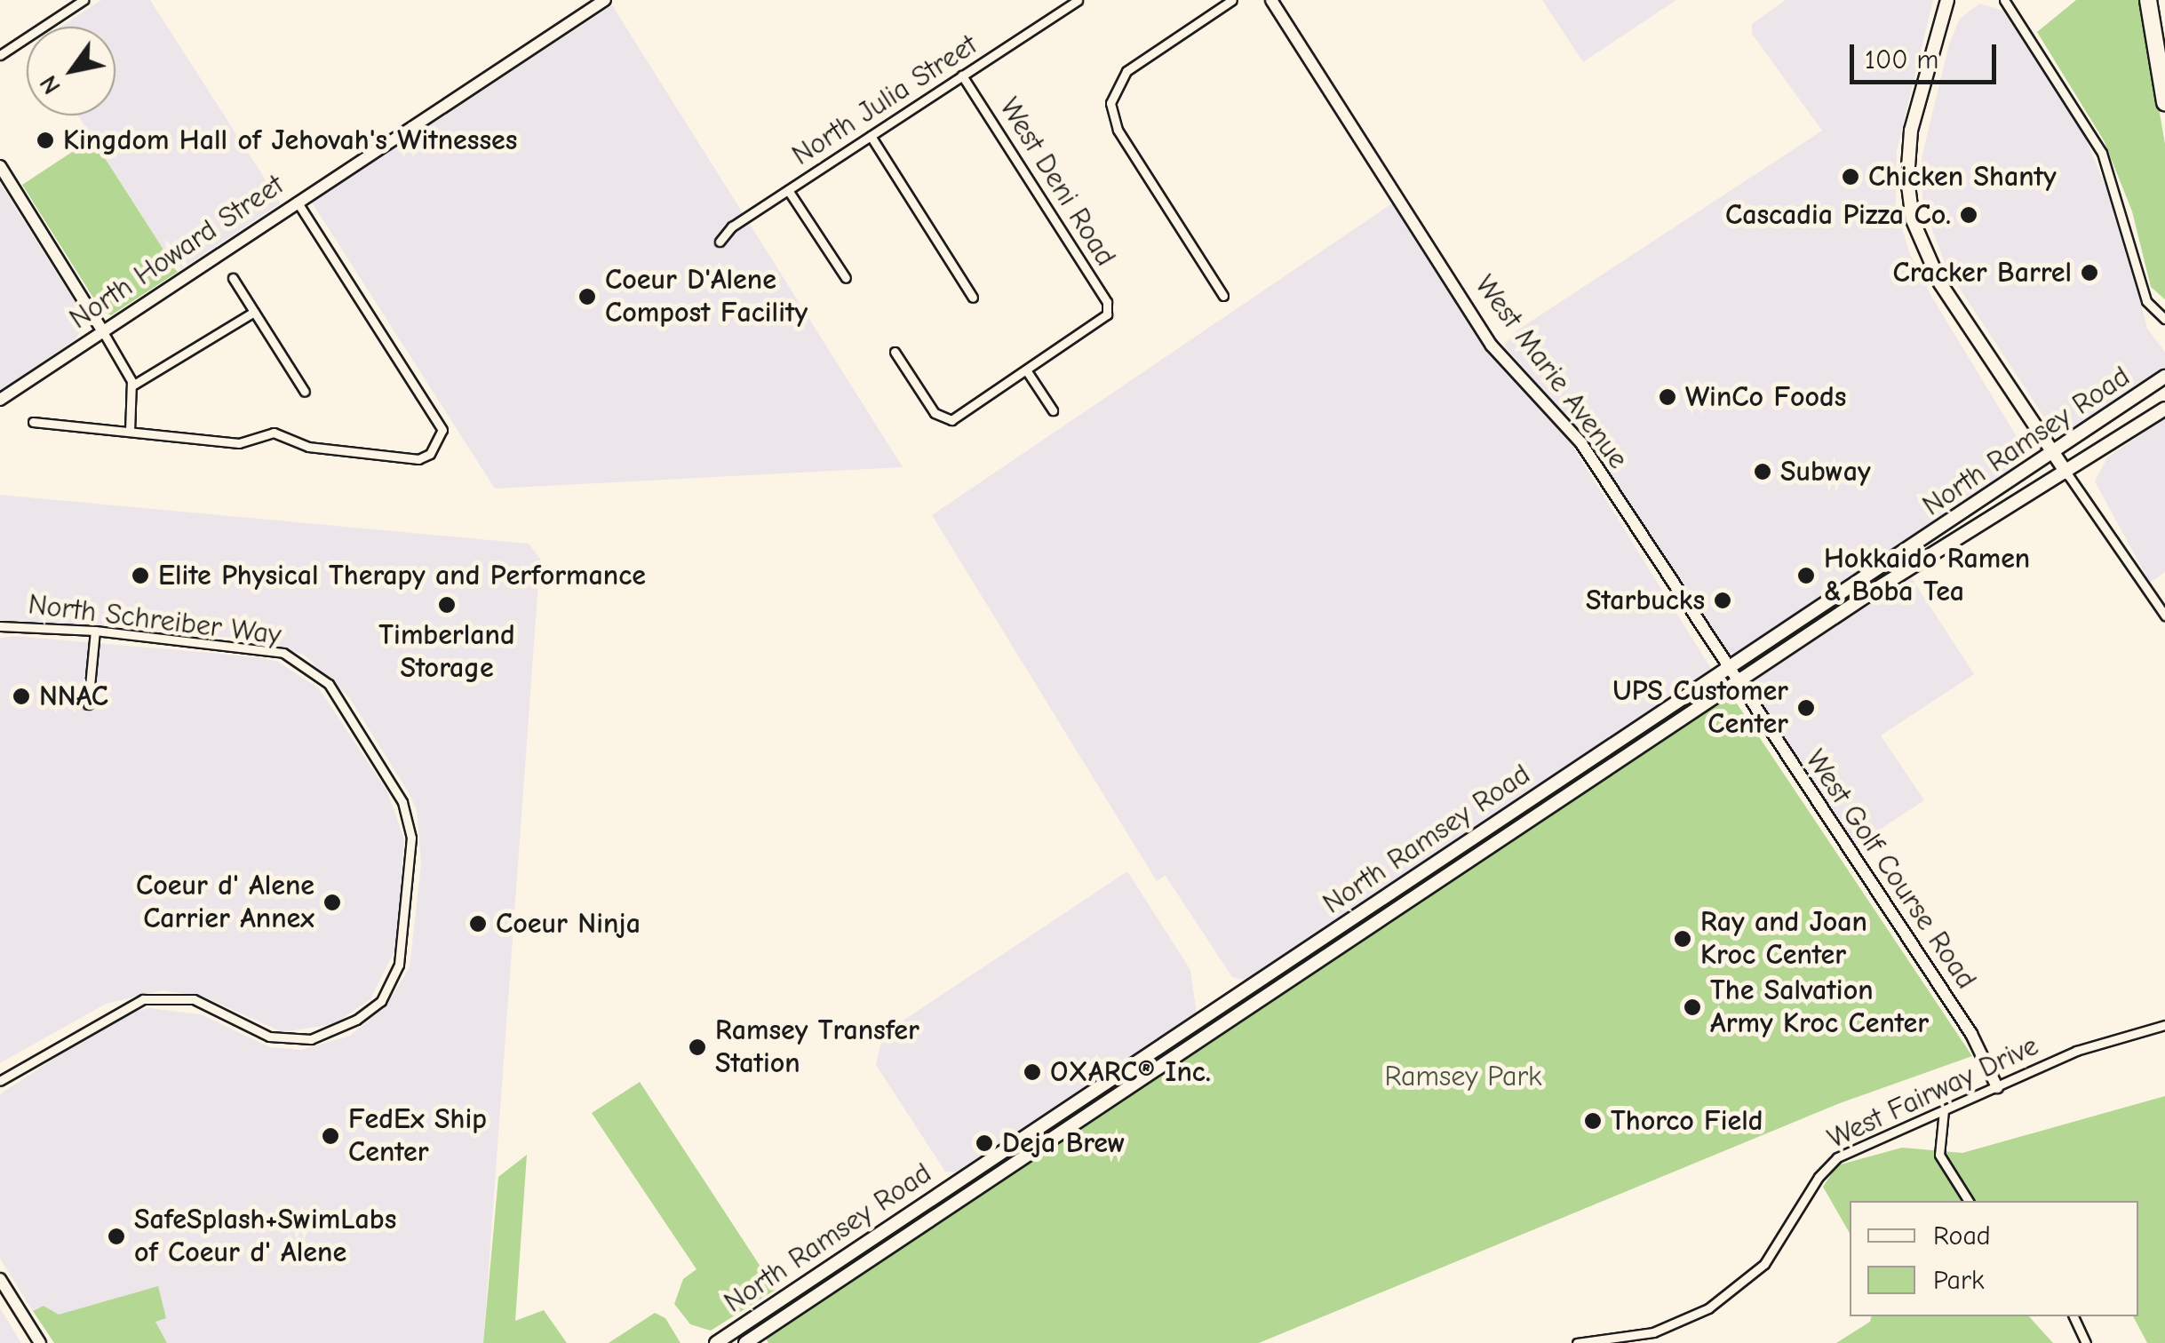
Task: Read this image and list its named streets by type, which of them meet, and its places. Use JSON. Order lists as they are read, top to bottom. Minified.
{"streets":{"main road":["North Ramsey Road"],"street":["North Julia Street","West Deni Road","North Howard Street","West Marie Avenue","North Schreiber Way","West Golf Course Road","West Fairway Drive"]},"crossings":[["North Julia Street","West Deni Road"],["West Marie Avenue","North Ramsey Road"],["West Marie Avenue","West Golf Course Road"],["North Ramsey Road","West Golf Course Road"],["West Golf Course Road","West Fairway Drive"]],"parks":["Ramsey Park"],"places":["Kingdom Hall of Jehovah's Witnesses","Chicken Shanty","Cascadia Pizza Co.","Cracker Barrel","Coeur D'Alene Compost Facility","WinCo Foods","Subway","Elite Physical Therapy and Performance","Hokkaido Ramen & Boba Tea","Starbucks","Timberland Storage","NNAC","UPS Customer Center","Coeur d' Alene Carrier Annex","Coeur Ninja","Ray and Joan Kroc Center","The Salvation Army Kroc Center","Ramsey Transfer Station","OXARC® Inc.","Thorco Field","FedEx Ship Center","Deja Brew","SafeSplash+SwimLabs of Coeur d' Alene"],"legend":["Road","Park"],"scale_bar":"100 m","north":"bottom left"}
